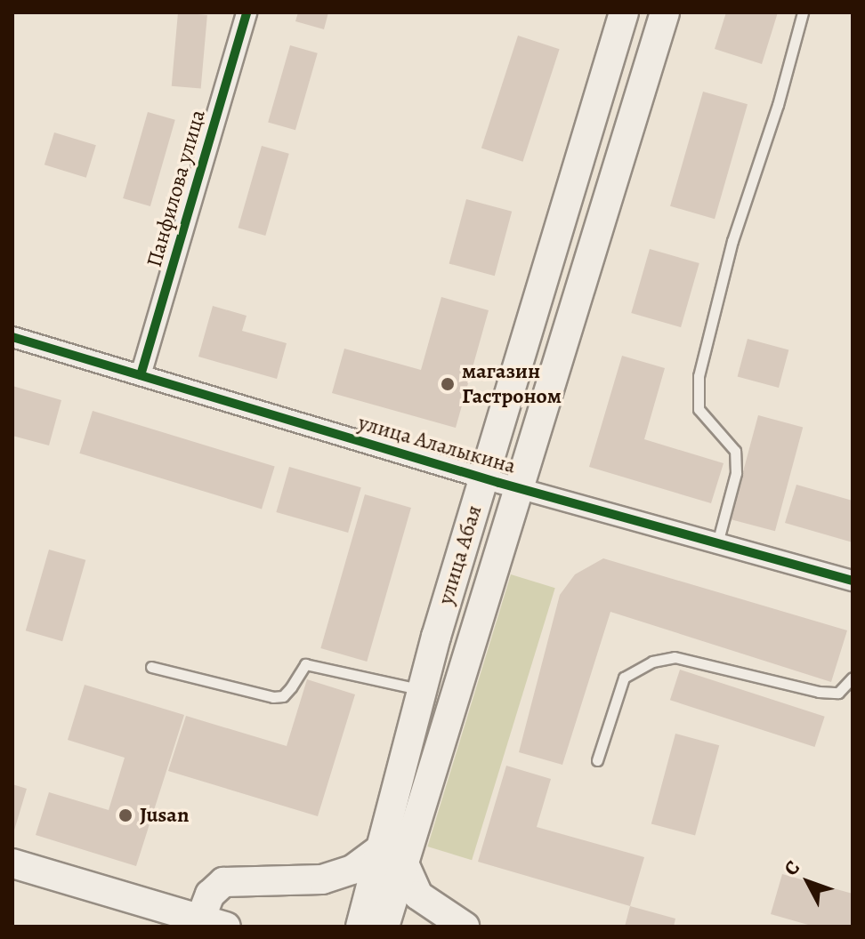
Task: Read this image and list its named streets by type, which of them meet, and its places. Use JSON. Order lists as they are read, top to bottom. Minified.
{"streets":{"main road":["улица Абая"],"street":["Панфилова улица","улица Алалыкина"]},"crossings":[["Панфилова улица","улица Алалыкина"],["улица Алалыкина","улица Абая"]],"places":["магазин Гастроном","Jusan"],"north":"top left"}
